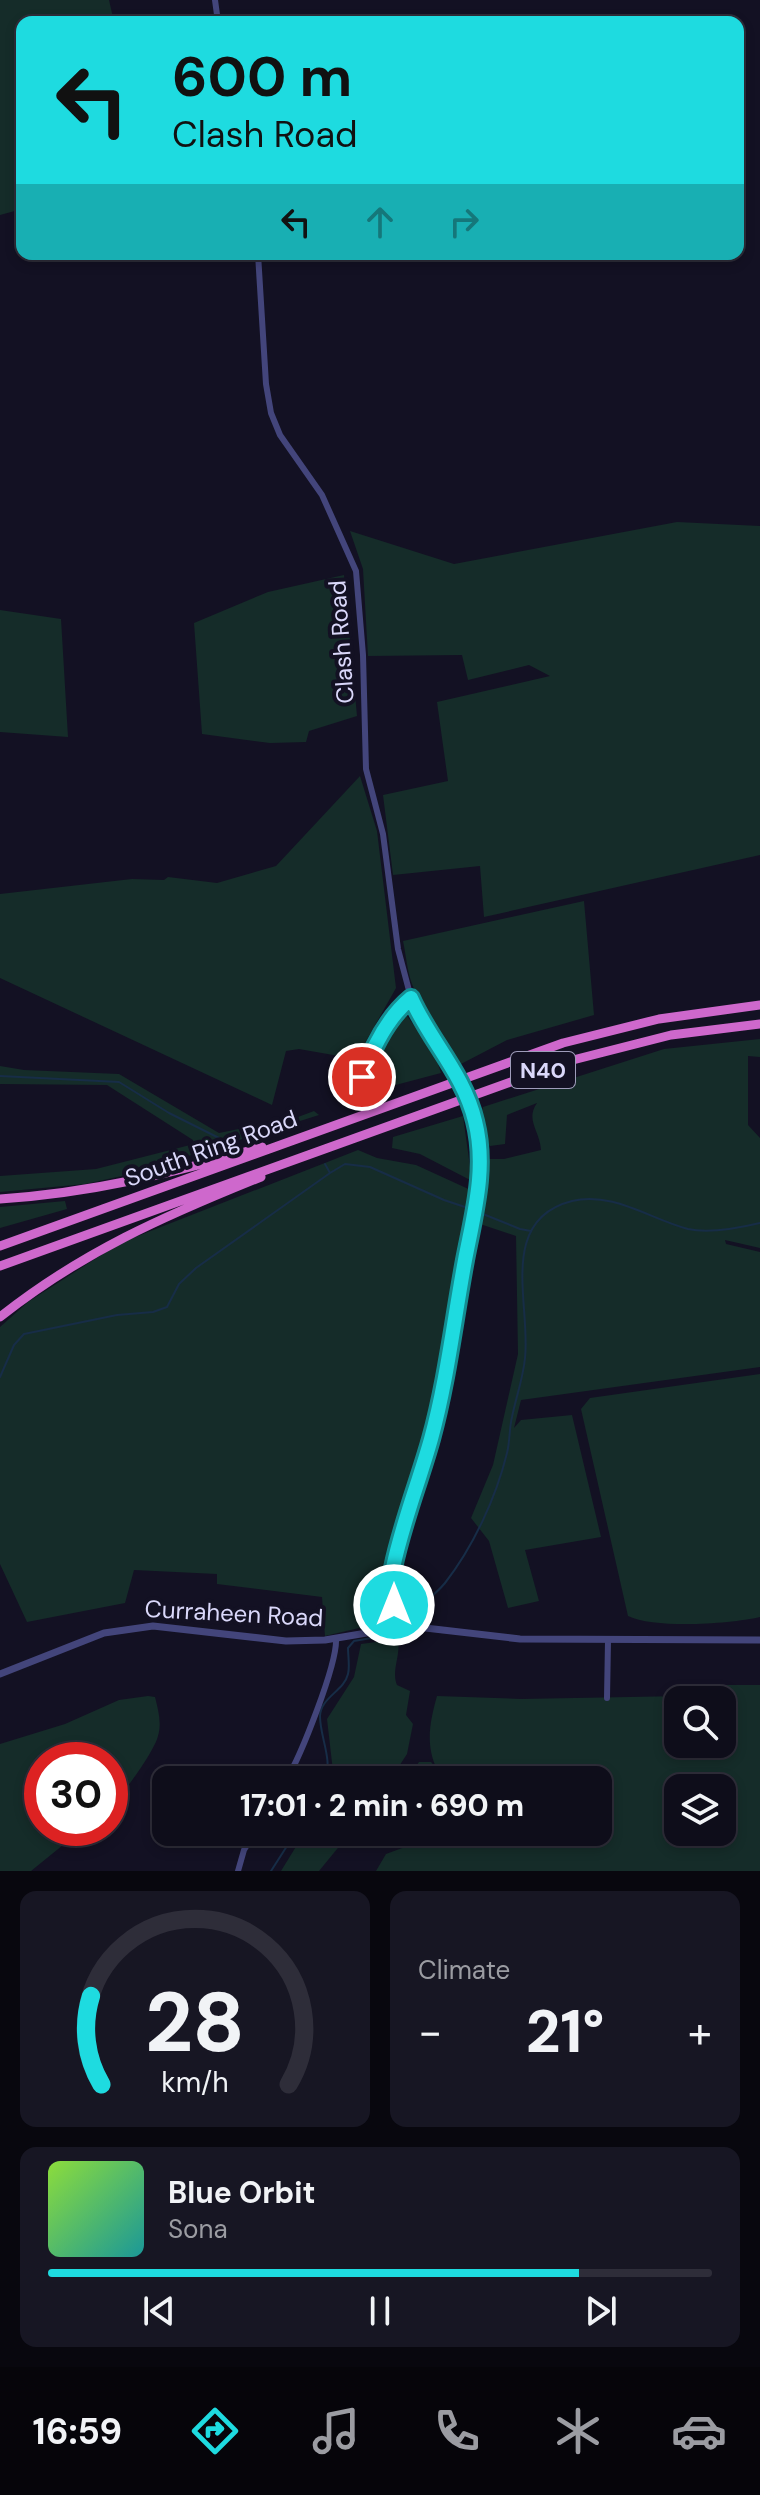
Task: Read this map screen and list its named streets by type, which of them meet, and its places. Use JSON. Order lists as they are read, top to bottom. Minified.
{"streets":{"highway":["N40","South Ring Road"],"street":["Clash Road","Curraheen Road"]},"crossings":[["Clash Road","Curraheen Road"],["N40","South Ring Road"]],"page":{"turn":["600 m","Clash Road"],"limit":"30","trip":"17:01 · 2 min · 690 m","tile":"Climate","heat":["−","21°","+"],"song":["Blue Orbit","Sona"],"tabs":"16:59","gauge":["28","km/h"]}}
